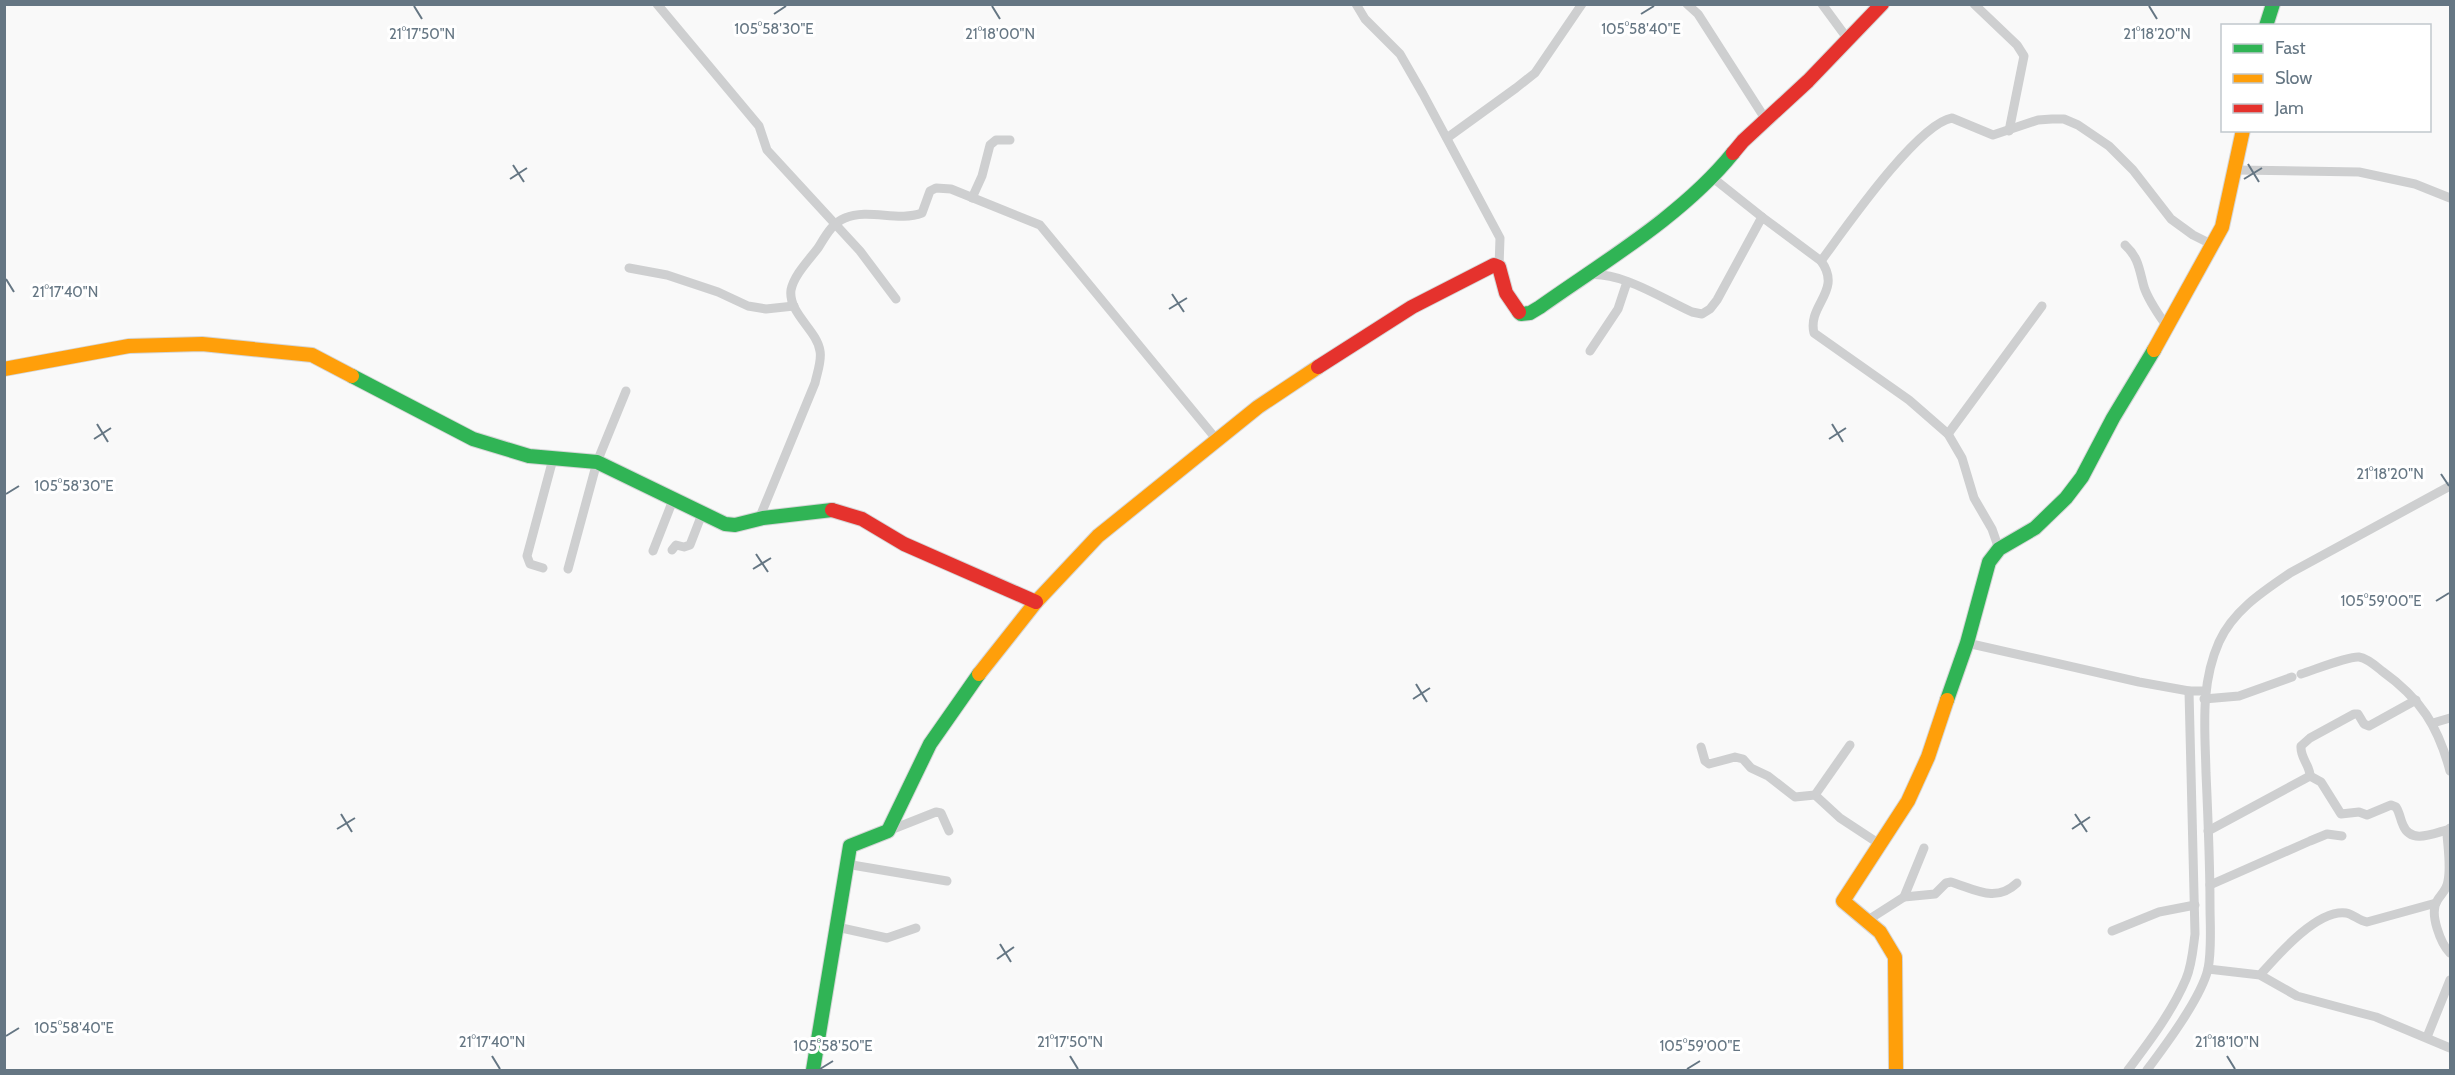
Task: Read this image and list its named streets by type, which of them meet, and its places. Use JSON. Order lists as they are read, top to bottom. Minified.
{"legend":["Fast","Slow","Jam"],"coordinates":["105°58'30\"E","105°58'40\"E","21°17'50\"N","21°18'00\"N","21°18'20\"N","21°17'40\"N","105°59'00\"E","21°18'10\"N","105°58'50\"E"]}
